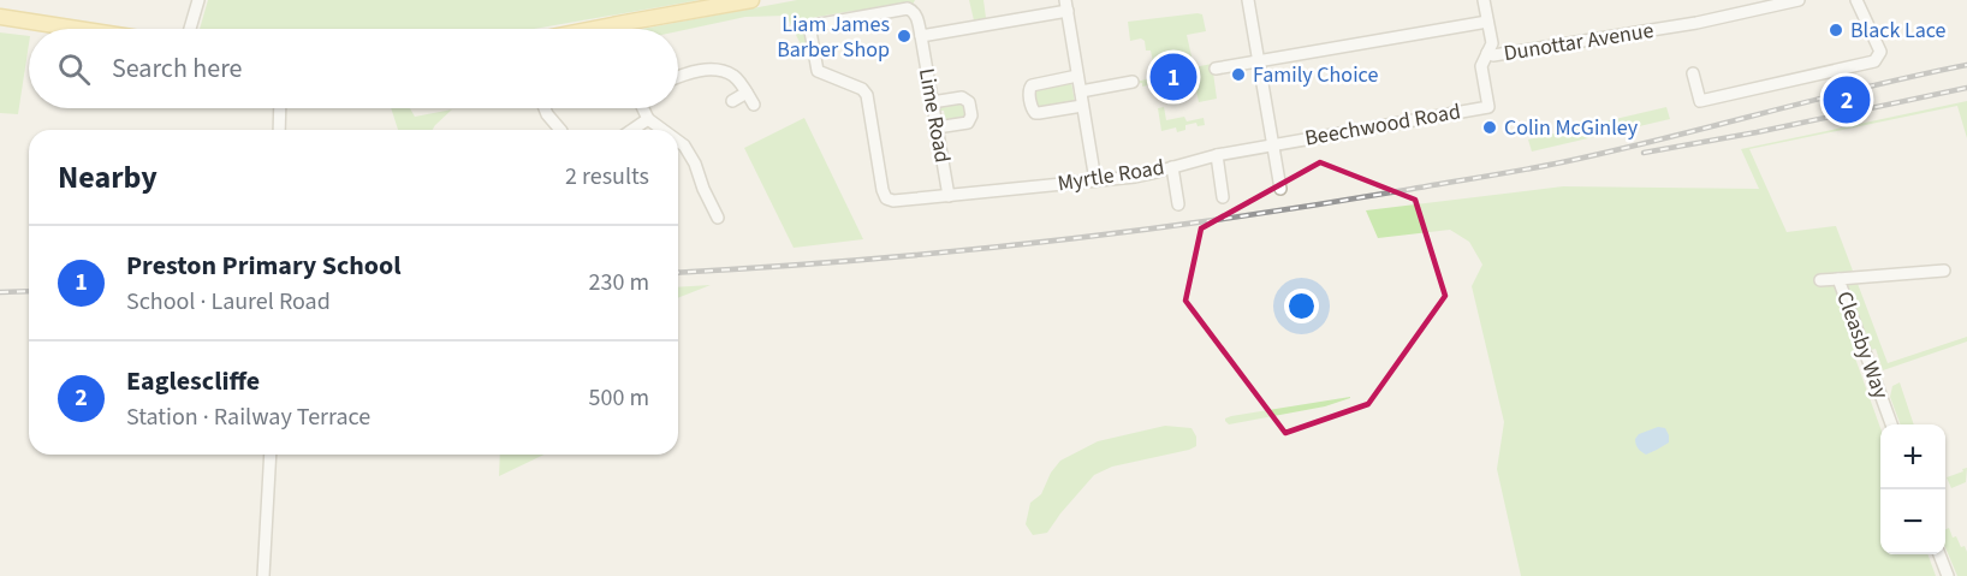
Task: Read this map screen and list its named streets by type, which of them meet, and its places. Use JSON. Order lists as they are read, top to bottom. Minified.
{"streets":{"street":["Dunottar Avenue","Lime Road","Beechwood Road","Myrtle Road","Cleasby Way"]},"crossings":[["Dunottar Avenue","Beechwood Road"],["Lime Road","Myrtle Road"],["Beechwood Road","Myrtle Road"]],"places":["Black Lace","Liam James Barber Shop","Family Choice","Colin McGinley"],"page":{"search":"Search here","pins":["1","2"],"heading":["Nearby","2 results"],"list":[{"mark":"1","name":"Preston Primary School","note":"School · Laurel Road","value":"230 m"},{"mark":"2","name":"Eaglescliffe","note":"Station · Railway Terrace","value":"500 m"}],"map_buttons":["+","−"]}}
